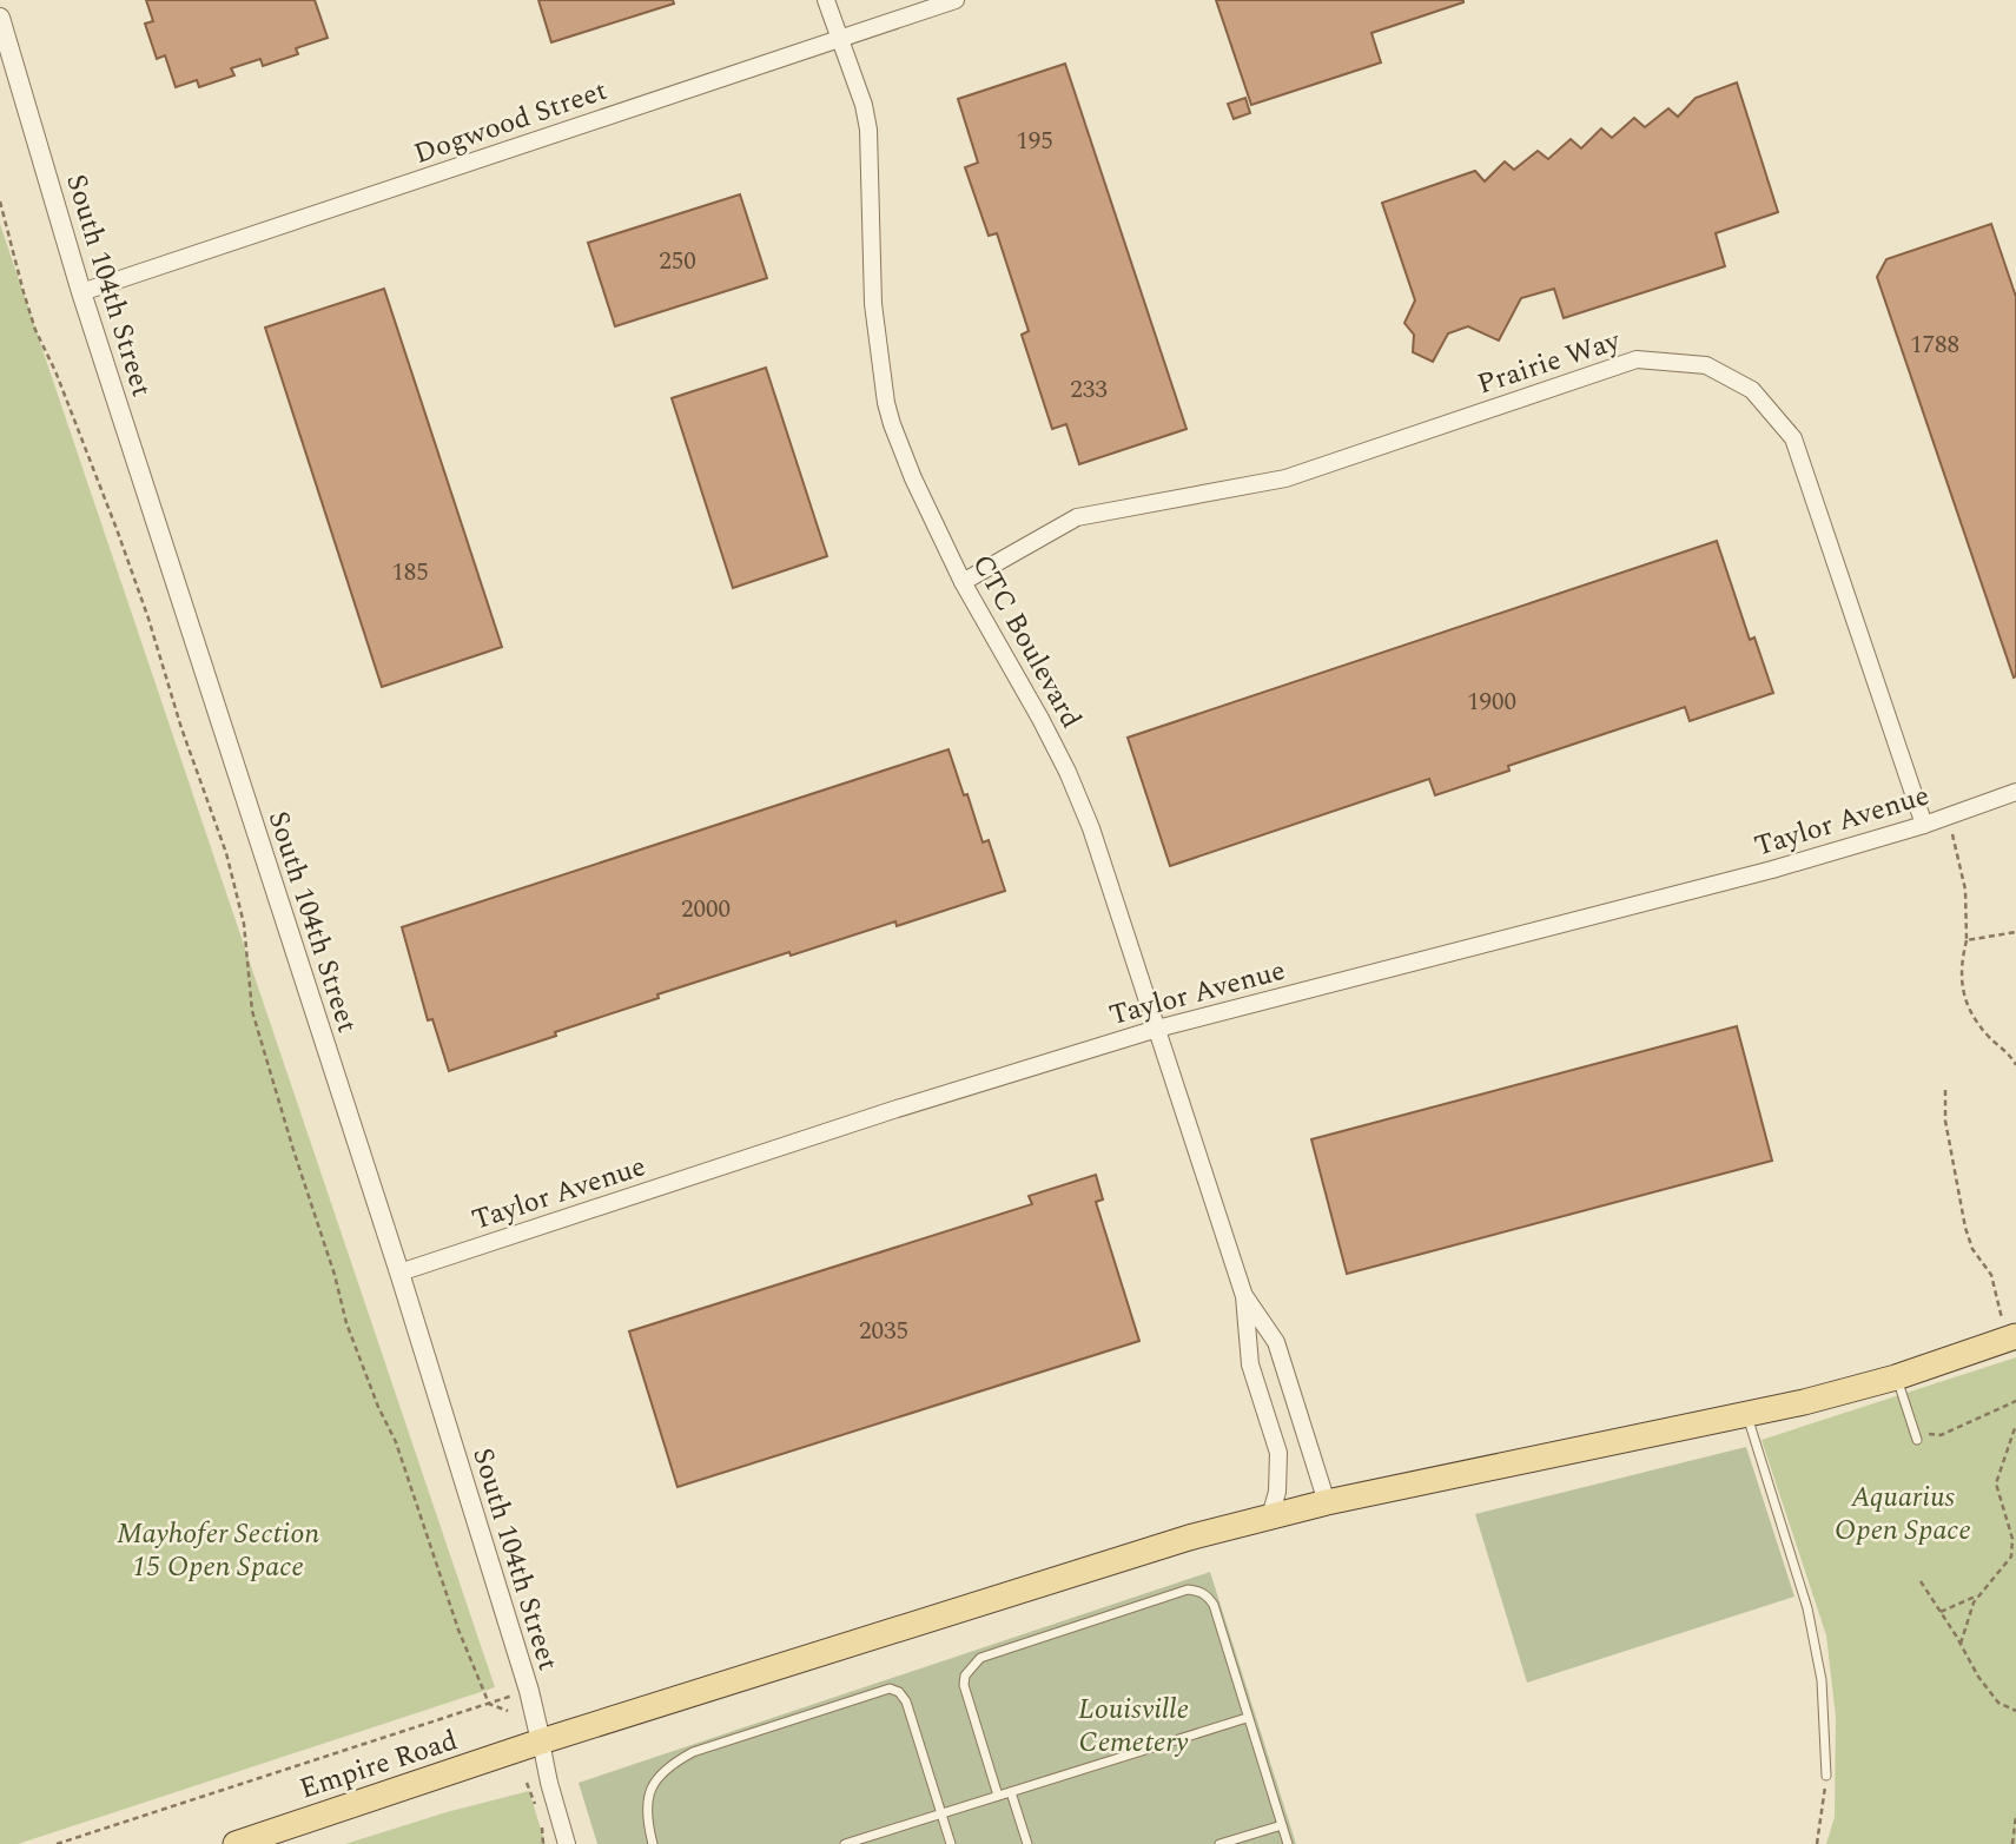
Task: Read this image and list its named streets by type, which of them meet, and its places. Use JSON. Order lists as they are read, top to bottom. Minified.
{"streets":{"main road":["Empire Road"],"street":["Dogwood Street","South 104th Street","Prairie Way","CTC Boulevard","Taylor Avenue"]},"crossings":[["Dogwood Street","South 104th Street"],["Dogwood Street","CTC Boulevard"],["South 104th Street","Taylor Avenue"],["South 104th Street","Empire Road"],["Prairie Way","CTC Boulevard"],["Prairie Way","Taylor Avenue"],["CTC Boulevard","Taylor Avenue"],["CTC Boulevard","Empire Road"]],"parks":["Aquarius Open Space","Mayhofer Section 15 Open Space","Louisville Cemetery"],"house_numbers":["195","250","1788","233","185","1900","2000","2035"]}
